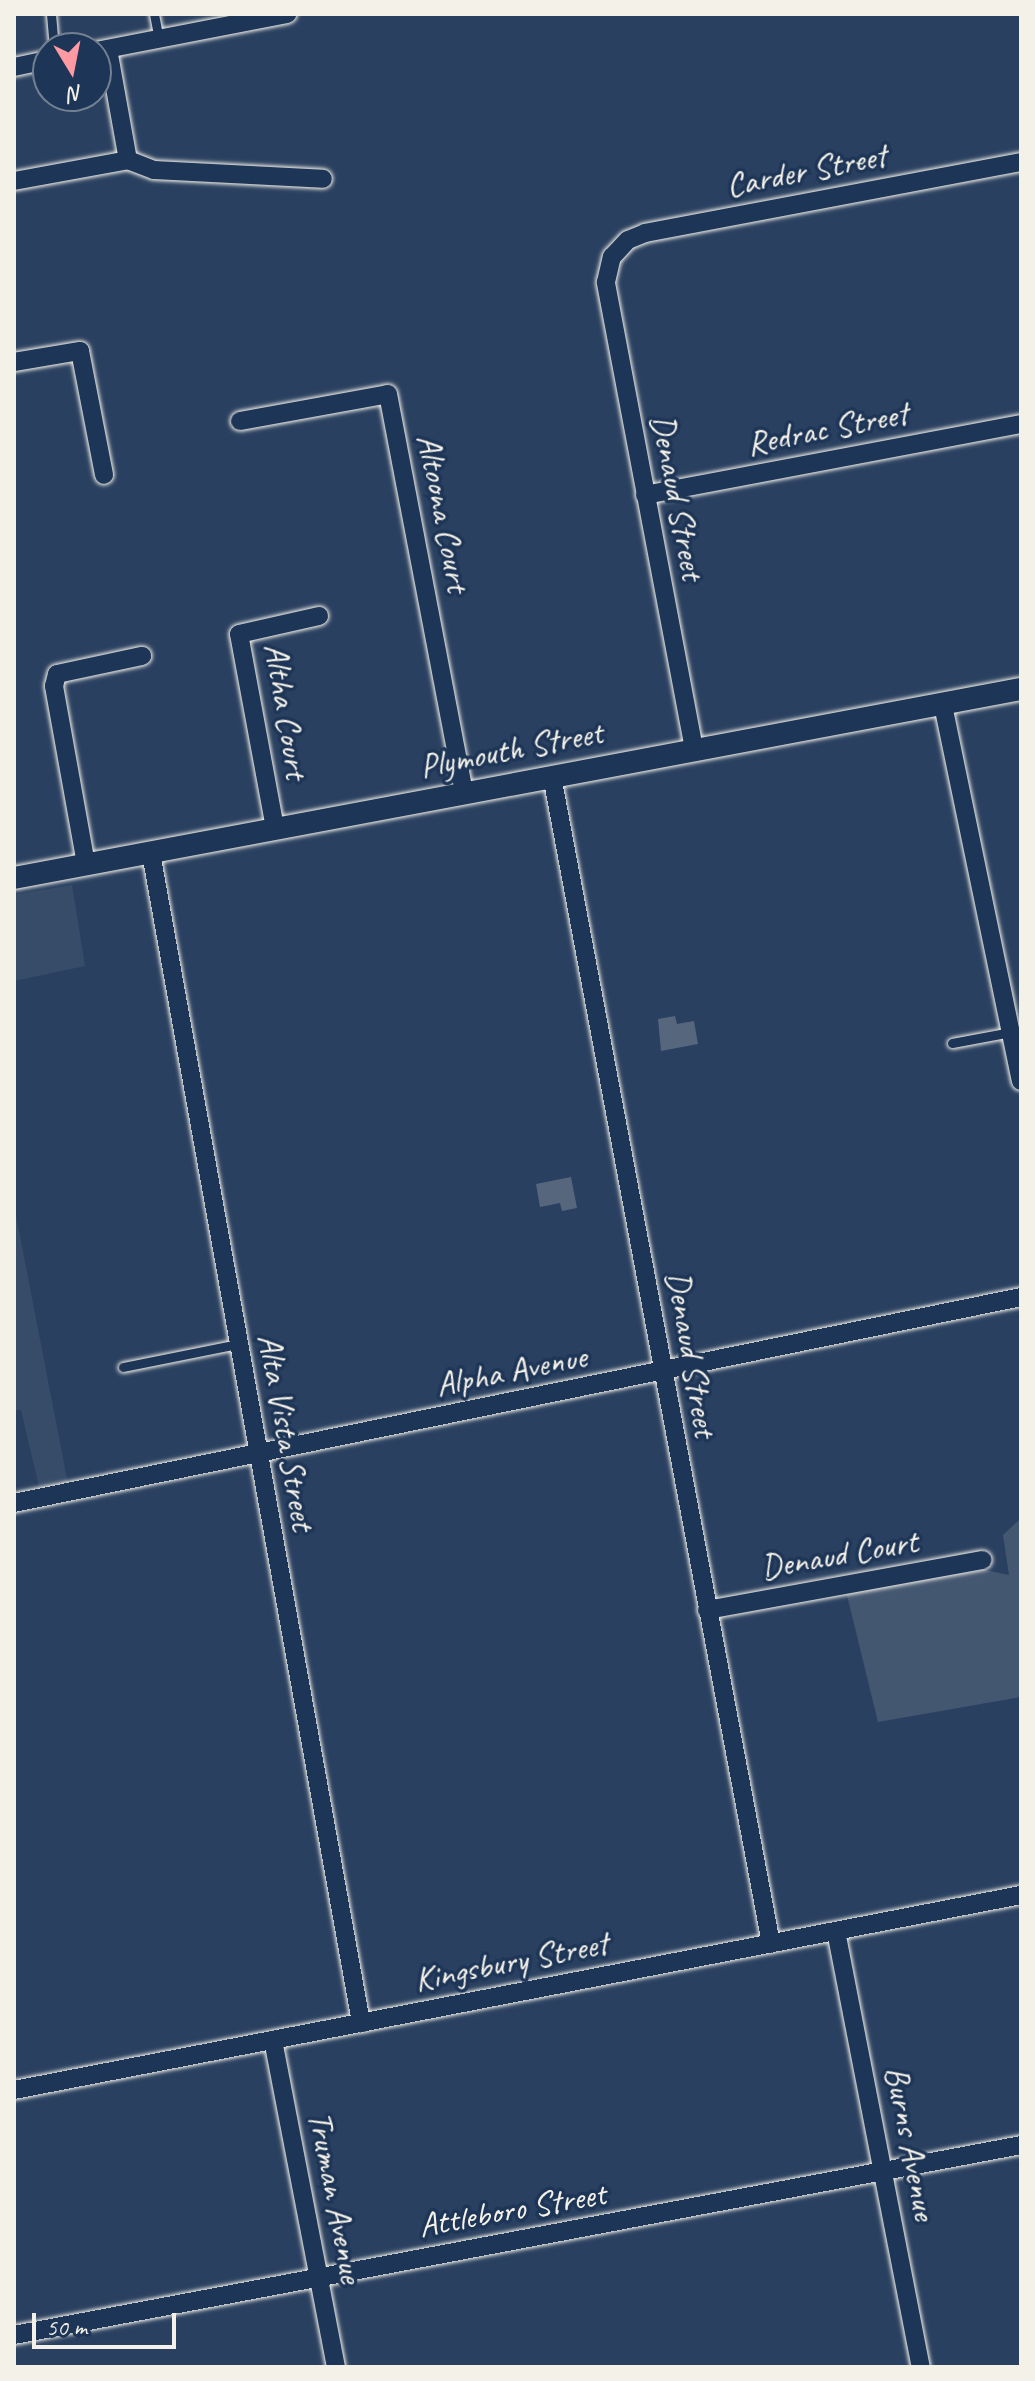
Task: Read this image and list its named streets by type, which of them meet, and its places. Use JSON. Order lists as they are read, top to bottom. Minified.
{"streets":{"street":["Carder Street","Redrac Street","Denaud Street","Altoona Court","Altha Court","Plymouth Street","Alpha Avenue","Alta Vista Street","Denaud Court","Kingsbury Street","Burns Avenue","Truman Avenue","Attleboro Street"]},"crossings":[["Carder Street","Denaud Street"],["Redrac Street","Denaud Street"],["Denaud Street","Plymouth Street"],["Denaud Street","Alpha Avenue"],["Denaud Street","Denaud Court"],["Denaud Street","Kingsbury Street"],["Altoona Court","Plymouth Street"],["Altha Court","Plymouth Street"],["Plymouth Street","Alta Vista Street"],["Alpha Avenue","Alta Vista Street"],["Alta Vista Street","Kingsbury Street"],["Kingsbury Street","Burns Avenue"],["Kingsbury Street","Truman Avenue"],["Burns Avenue","Attleboro Street"],["Truman Avenue","Attleboro Street"]],"scale_bar":"50 m","north":"bottom"}
